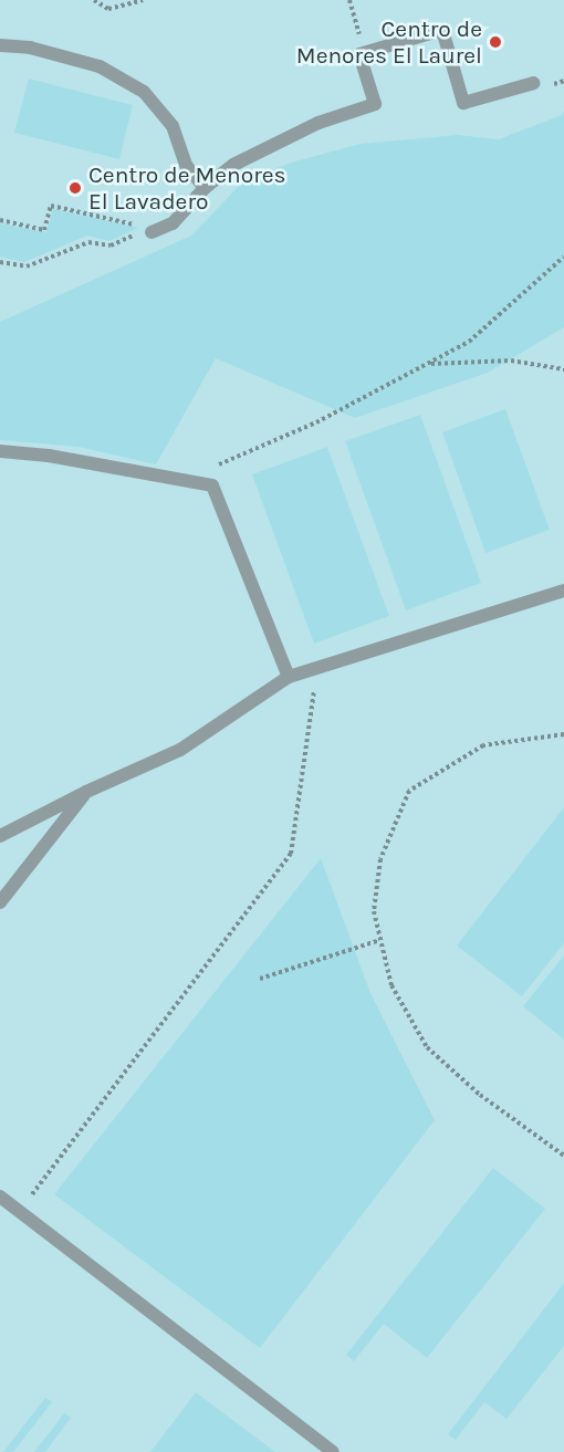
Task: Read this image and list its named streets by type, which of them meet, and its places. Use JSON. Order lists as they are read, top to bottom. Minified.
{"places":["Centro de Menores El Laurel","Centro de Menores El Lavadero"]}
